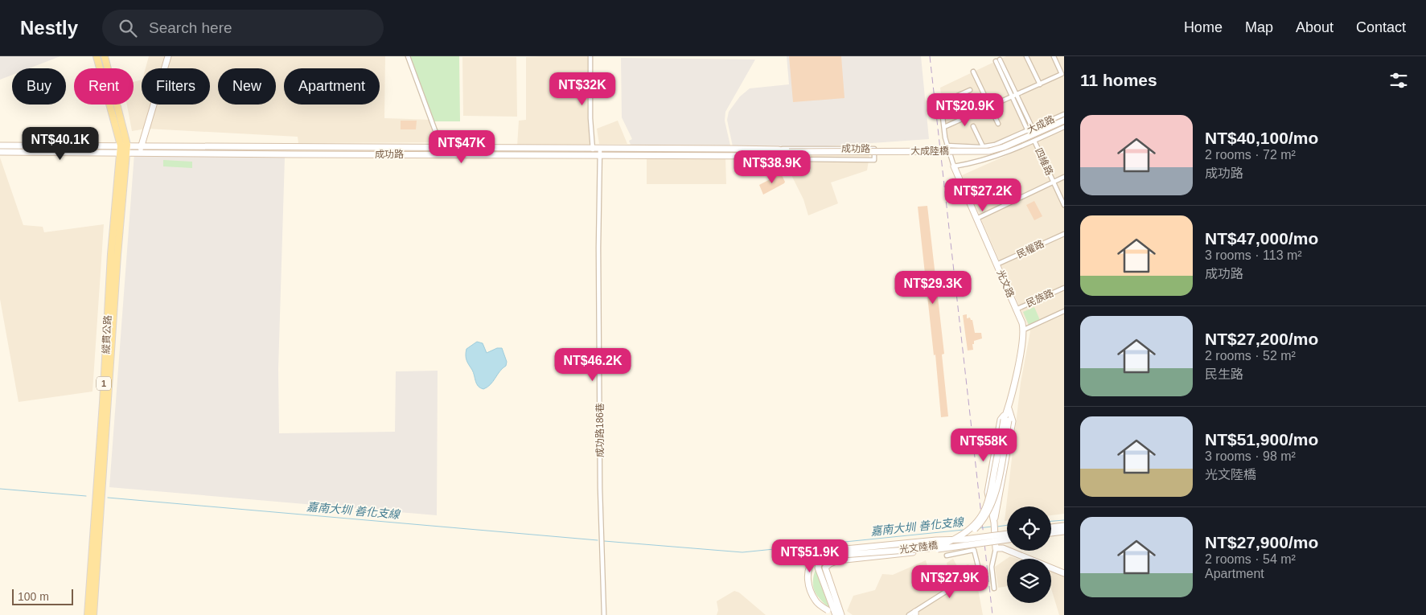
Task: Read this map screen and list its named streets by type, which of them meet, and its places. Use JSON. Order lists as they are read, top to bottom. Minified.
{"streets":{"main road":["成功路","大成陸橋","光文路","縱貫公路","1","光文陸橋"],"street":["大成路","四維路","民權路","民族路","成功路186巷"]},"crossings":[["大成路","四維路"],["大成路","光文路"],["成功路","大成陸橋"],["成功路","縱貫公路"],["成功路","成功路186巷"],["民權路","光文路"],["光文路","民族路"]],"water":["嘉南大圳 善化支線"],"scale_bar":"100 m","page":{"header":"Nestly","search":"Search here","nav":["Home","Map","About","Contact"],"heading":"11 homes","chip":["Buy","Rent","Filters","New","Apartment"],"price":["NT$32K","NT$20.9K","NT$40.1K","NT$47K","NT$38.9K","NT$27.2K","NT$29.3K","NT$46.2K","NT$58K","NT$51.9K","NT$27.9K"],"list":[{"name":"NT$40,100/mo","note":"2 rooms · 72 m² · 成功路"},{"name":"NT$47,000/mo","note":"3 rooms · 113 m² · 成功路"},{"name":"NT$27,200/mo","note":"2 rooms · 52 m² · 民生路"},{"name":"NT$51,900/mo","note":"3 rooms · 98 m² · 光文陸橋"},{"name":"NT$27,900/mo","note":"2 rooms · 54 m² · Apartment"}],"scale":"100 m"}}
